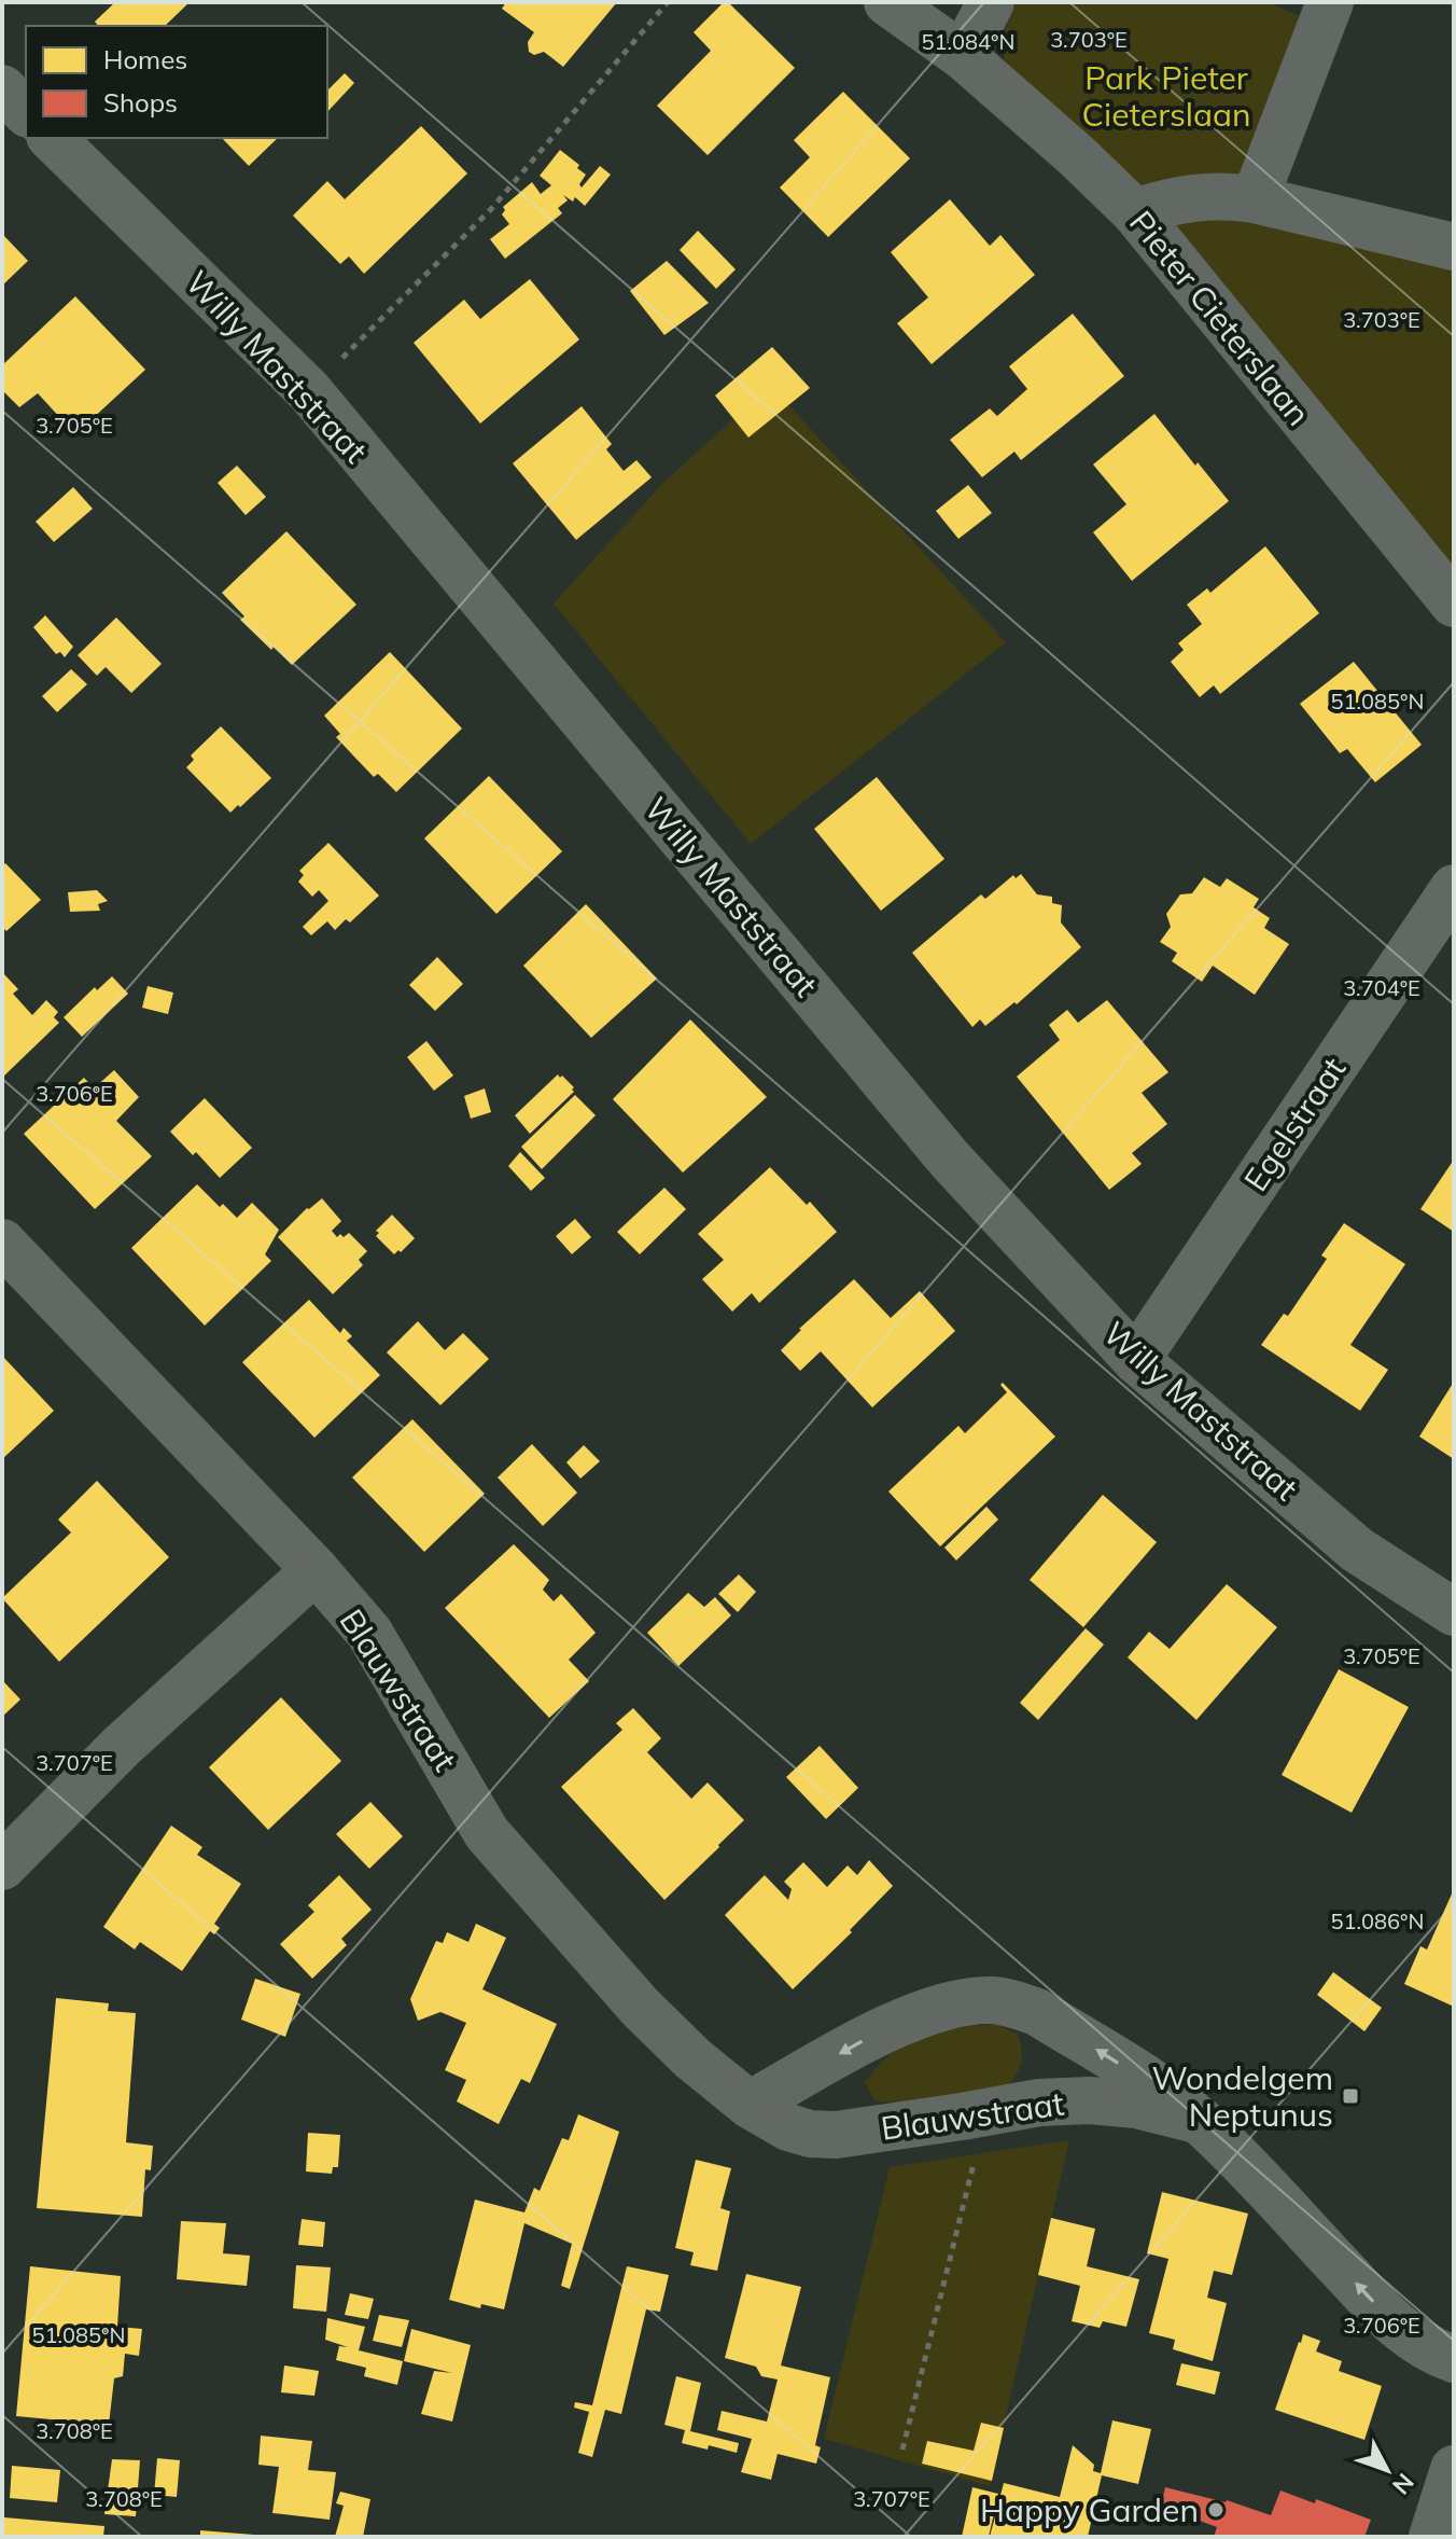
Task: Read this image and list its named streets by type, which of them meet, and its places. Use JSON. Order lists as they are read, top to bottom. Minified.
{"streets":{"street":["Pieter Cieterslaan","Willy Maststraat","Egelstraat","Blauwstraat"]},"crossings":[["Willy Maststraat","Egelstraat"]],"parks":["Park Pieter Cieterslaan"],"places":{"transit":["Wondelgem Neptunus"],"other":["Happy Garden"]},"legend":["Homes","Shops"],"north":"bottom right","coordinates":["3.703°E","51.084°N","3.705°E","51.085°N","3.704°E","3.706°E","3.707°E","51.086°N","3.708°E"]}
